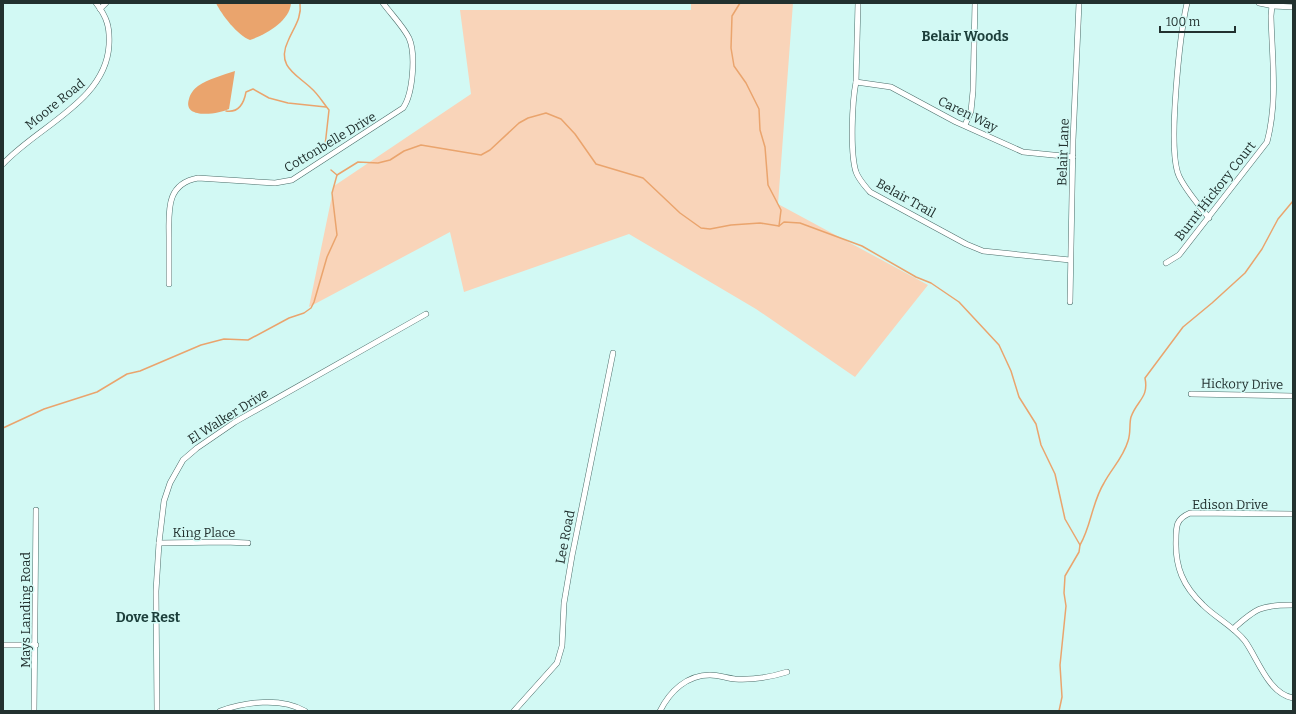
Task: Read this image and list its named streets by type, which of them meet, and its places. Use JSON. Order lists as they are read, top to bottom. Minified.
{"streets":{"street":["Moore Road","Caren Way","Cottonbelle Drive","Belair Lane","Burnt Hickory Court","Belair Trail","Hickory Drive","El Walker Drive","Edison Drive","King Place","Lee Road","Mays Landing Road"]},"crossings":[["Caren Way","Belair Lane"],["Caren Way","Belair Trail"],["Belair Lane","Belair Trail"],["El Walker Drive","King Place"]],"districts":["Belair Woods","Dove Rest"],"scale_bar":"100 m"}
